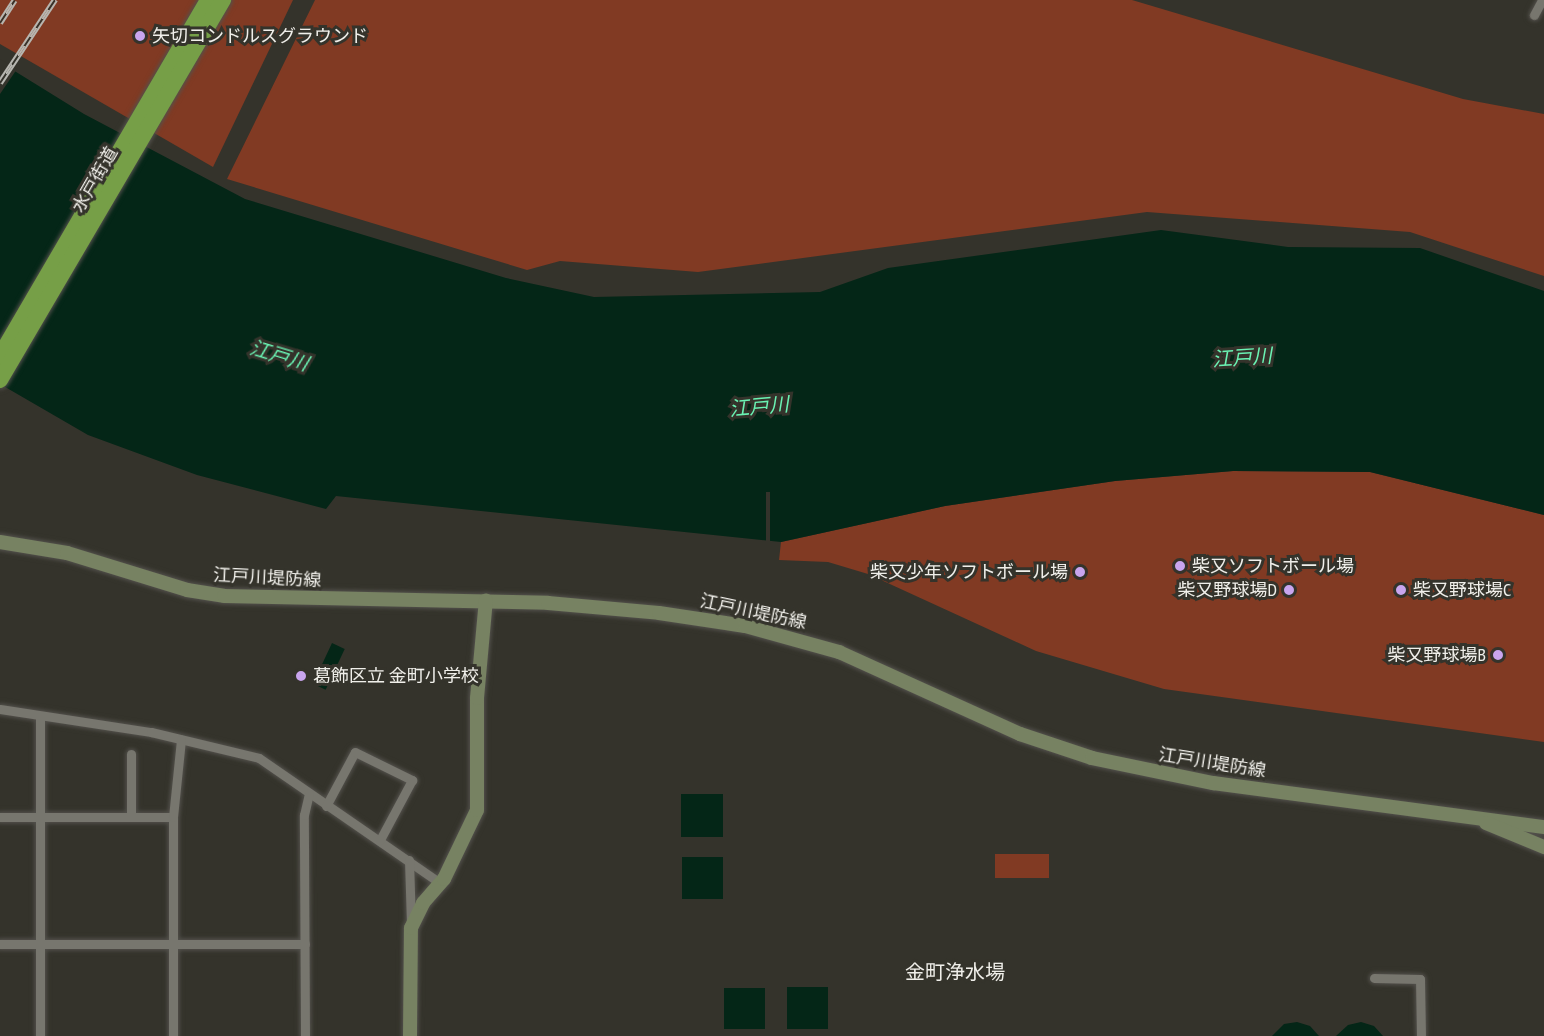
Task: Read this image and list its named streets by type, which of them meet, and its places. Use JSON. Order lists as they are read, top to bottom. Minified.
{"streets":{"highway":["水戸街道"],"main road":["江戸川堤防線"]},"districts":["金町浄水場"],"water":["江戸川"],"places":["矢切コンドルスグラウンド","柴又ソフトボール場","柴又少年ソフトボール場","柴又野球場D","柴又野球場C","柴又野球場B","葛飾区立 金町小学校"]}
